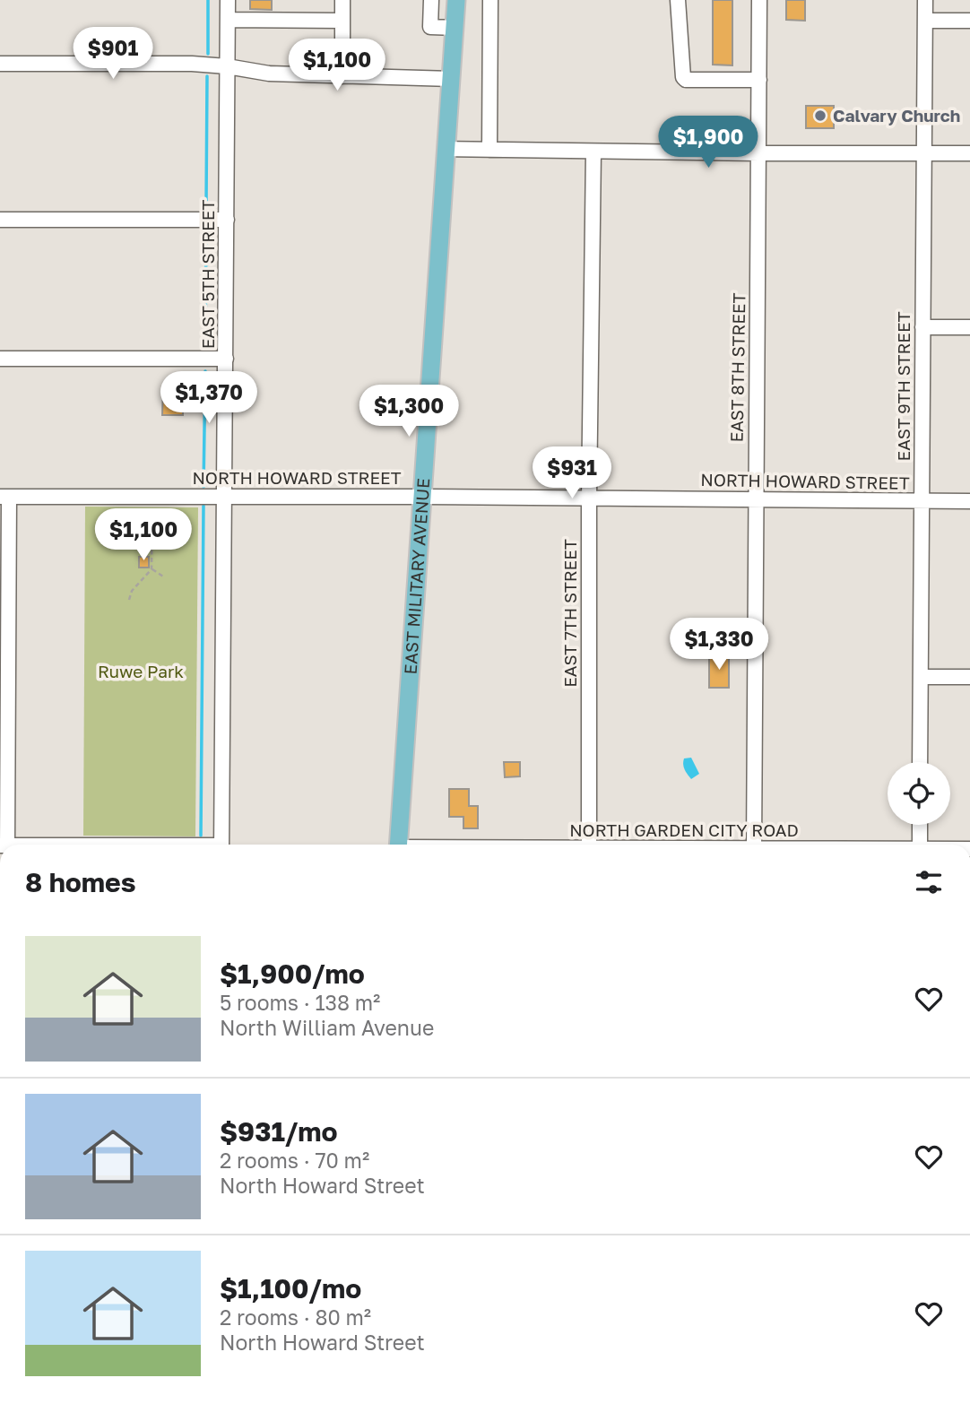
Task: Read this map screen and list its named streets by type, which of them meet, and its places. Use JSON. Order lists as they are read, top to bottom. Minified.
{"streets":{"main road":["EAST MILITARY AVENUE"],"street":["EAST 5TH STREET","EAST 8TH STREET","EAST 9TH STREET","NORTH HOWARD STREET","EAST 7TH STREET"]},"crossings":[["EAST 5TH STREET","NORTH HOWARD STREET"],["EAST 8TH STREET","NORTH HOWARD STREET"],["EAST 9TH STREET","NORTH HOWARD STREET"],["NORTH HOWARD STREET","EAST MILITARY AVENUE"],["NORTH HOWARD STREET","EAST 7TH STREET"]],"parks":["Ruwe Park"],"places":["Calvary Church"],"page":{"price":["$901","$1,100","$1,900","$1,370","$1,300","$931","$1,100","$1,330"],"heading":"8 homes","list":[{"name":"$1,900/mo","note":"5 rooms · 138 m² · North William Avenue"},{"name":"$931/mo","note":"2 rooms · 70 m² · North Howard Street"},{"name":"$1,100/mo","note":"2 rooms · 80 m² · North Howard Street"}]}}
